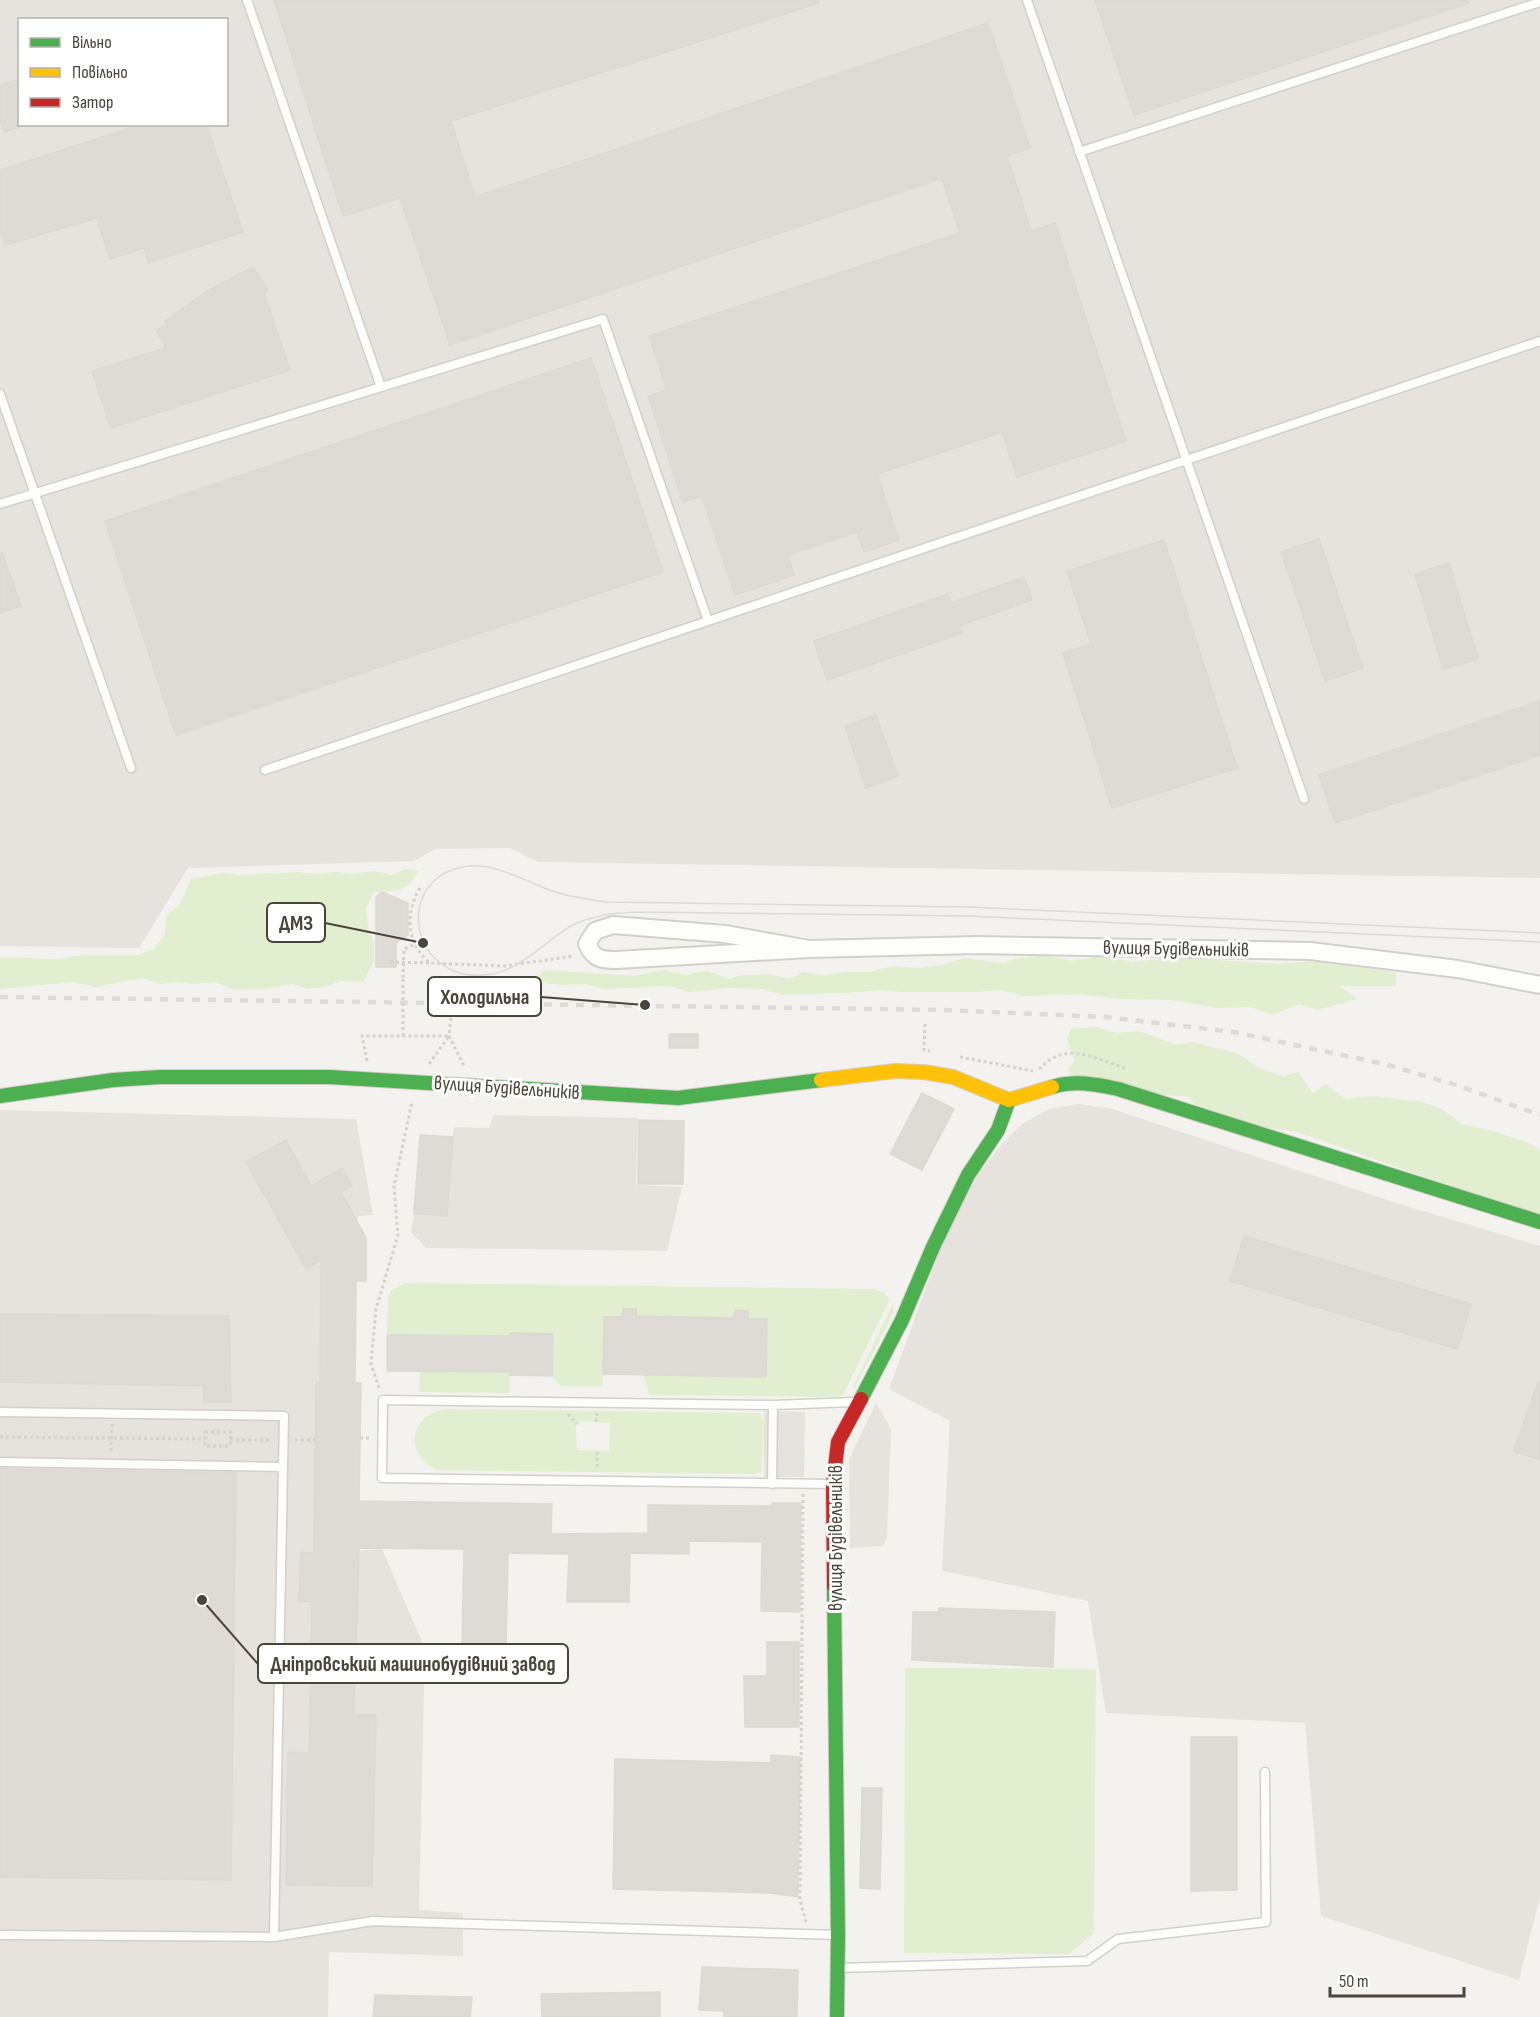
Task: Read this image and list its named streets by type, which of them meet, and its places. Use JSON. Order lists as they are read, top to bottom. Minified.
{"streets":{"street":["вулиця Будівельників"]},"places":["ДМЗ","Холодильна","Дніпровський машинобудівний завод"],"legend":["Вільно","Повільно","Затор"],"scale_bar":"50 m"}
